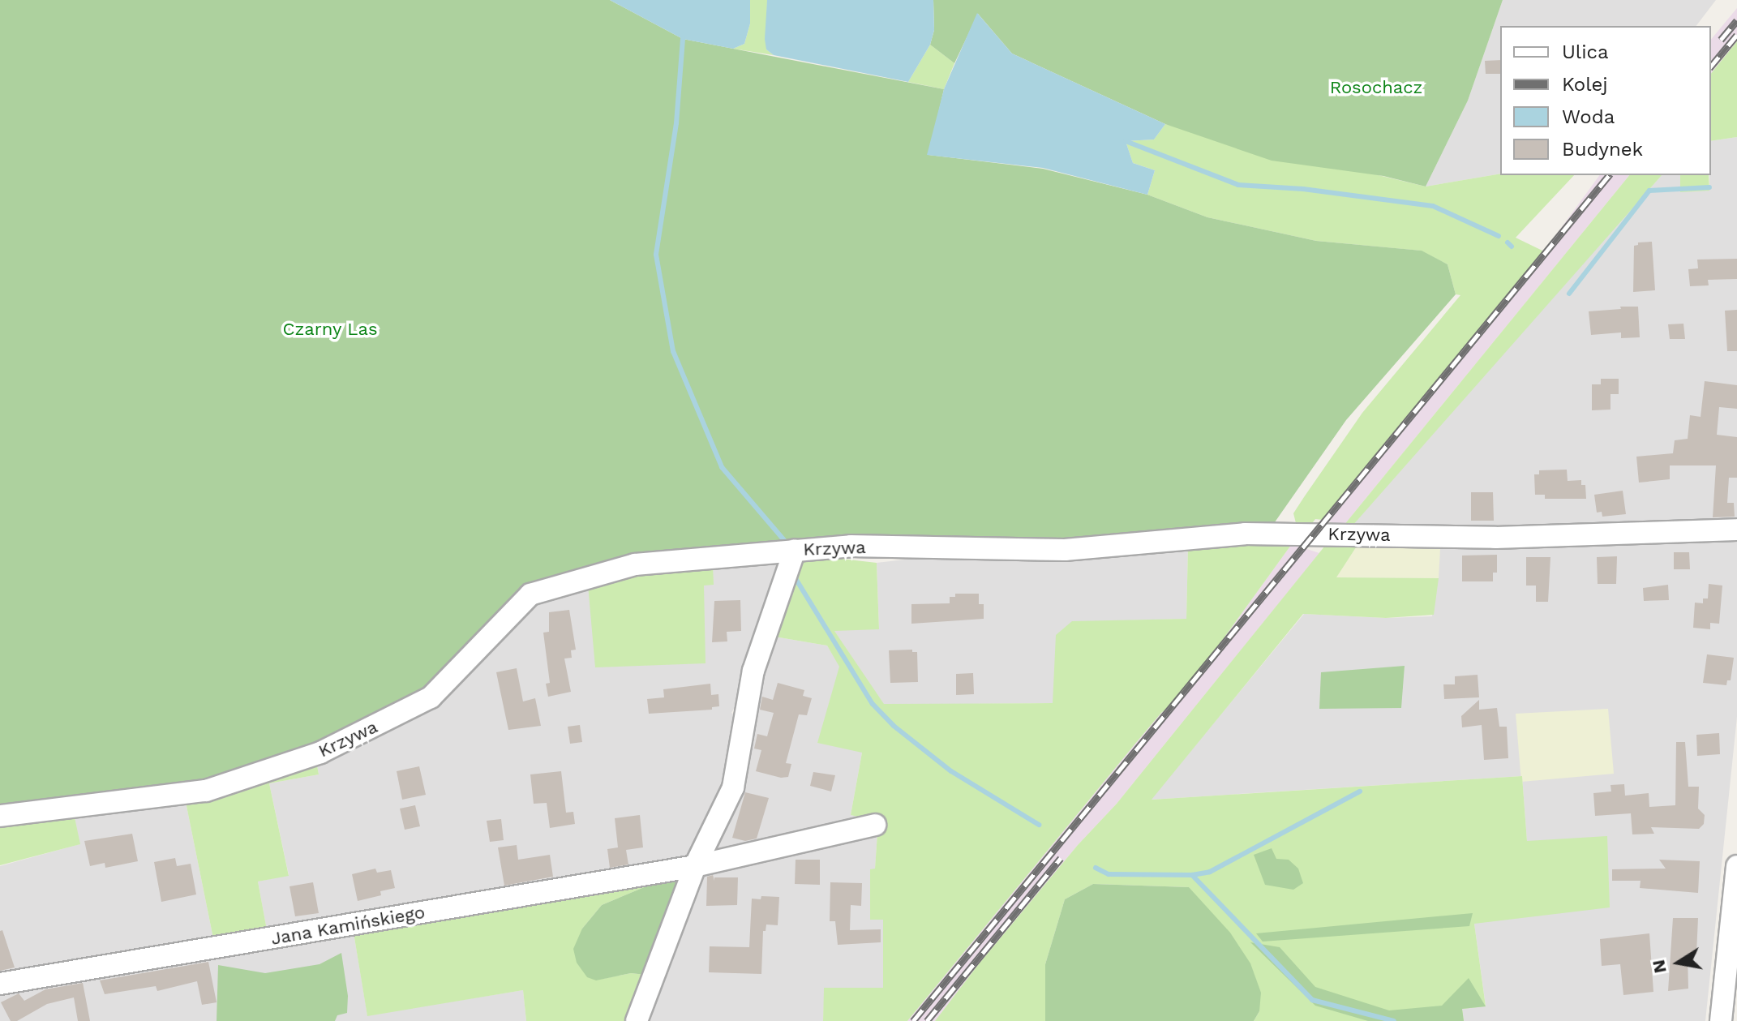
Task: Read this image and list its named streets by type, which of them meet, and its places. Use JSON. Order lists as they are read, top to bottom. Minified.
{"streets":{"street":["Krzywa","Jana Kamińskiego"]},"parks":["Rosochacz","Czarny Las"],"legend":["Ulica","Kolej","Woda","Budynek"],"north":"left"}
